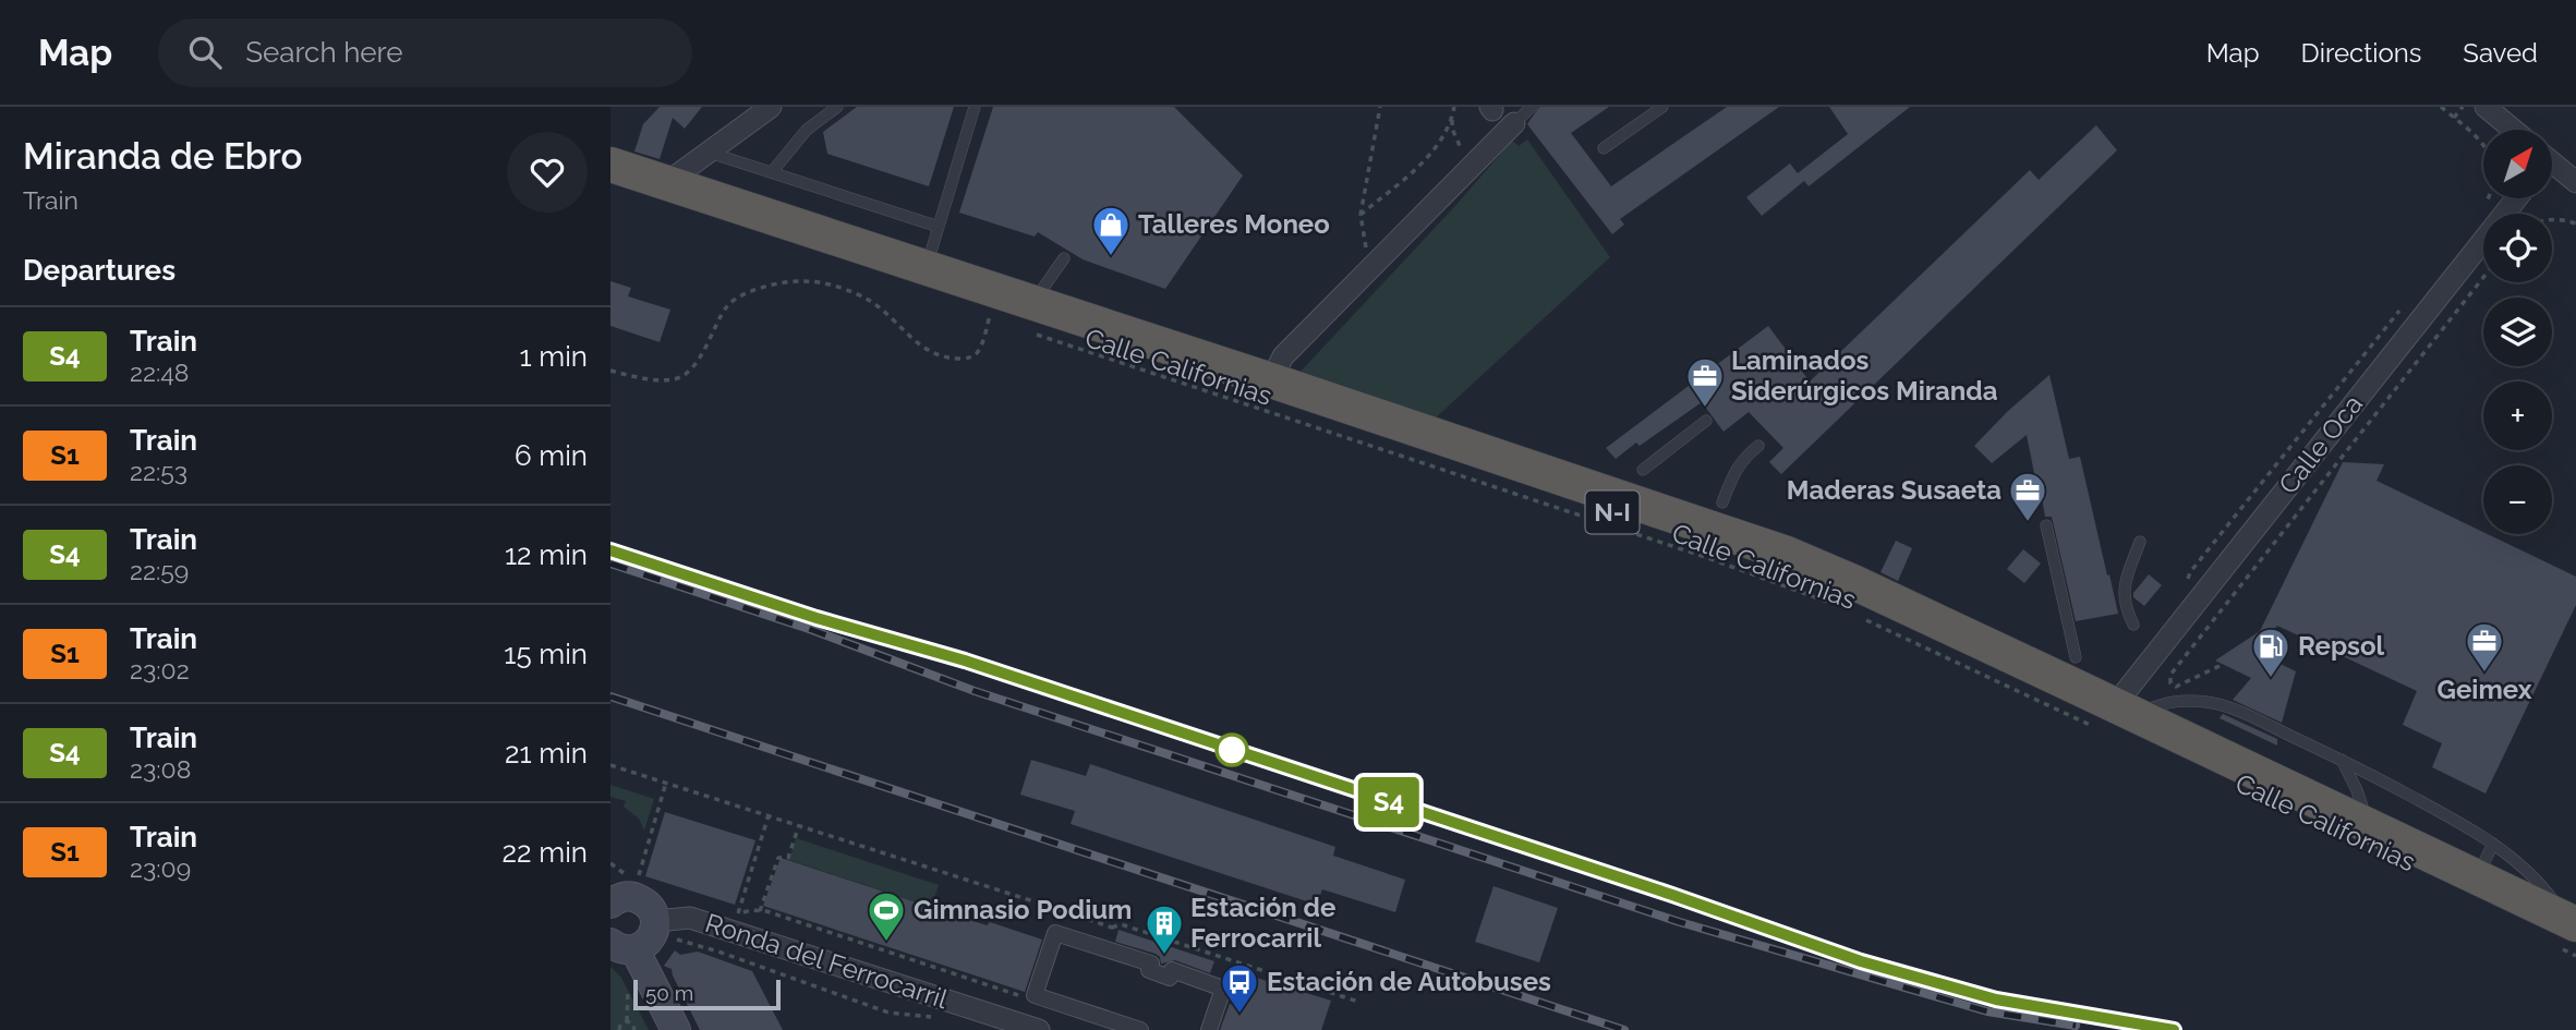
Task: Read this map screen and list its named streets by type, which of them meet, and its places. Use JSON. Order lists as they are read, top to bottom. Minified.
{"streets":{"highway":["Calle Californias","N-I"],"street":["Calle Oca","Ronda del Ferrocarril"]},"crossings":[["Calle Californias","Calle Oca"]],"places":{"shop":["Talleres Moneo"],"office":["Laminados Siderúrgicos Miranda","Maderas Susaeta","Geimex"],"fuel station":["Repsol"],"sports":["Gimnasio Podium"],"building":["Estación de Ferrocarril"],"bus stop":["Estación de Autobuses"]},"scale_bar":"50 m","north":"top right","page":{"header":"Map","search":"Search here","nav":["Map","Directions","Saved"],"heading":[["Miranda de Ebro","Train"],"Departures"],"on_map":"S4","map_buttons":["+","−"],"list":[{"mark":"S4","name":"Train","note":"22:48","value":"1 min"},{"mark":"S1","name":"Train","note":"22:53","value":"6 min"},{"mark":"S4","name":"Train","note":"22:59","value":"12 min"},{"mark":"S1","name":"Train","note":"23:02","value":"15 min"},{"mark":"S4","name":"Train","note":"23:08","value":"21 min"},{"mark":"S1","name":"Train","note":"23:09","value":"22 min"}],"scale":"50 m"}}
